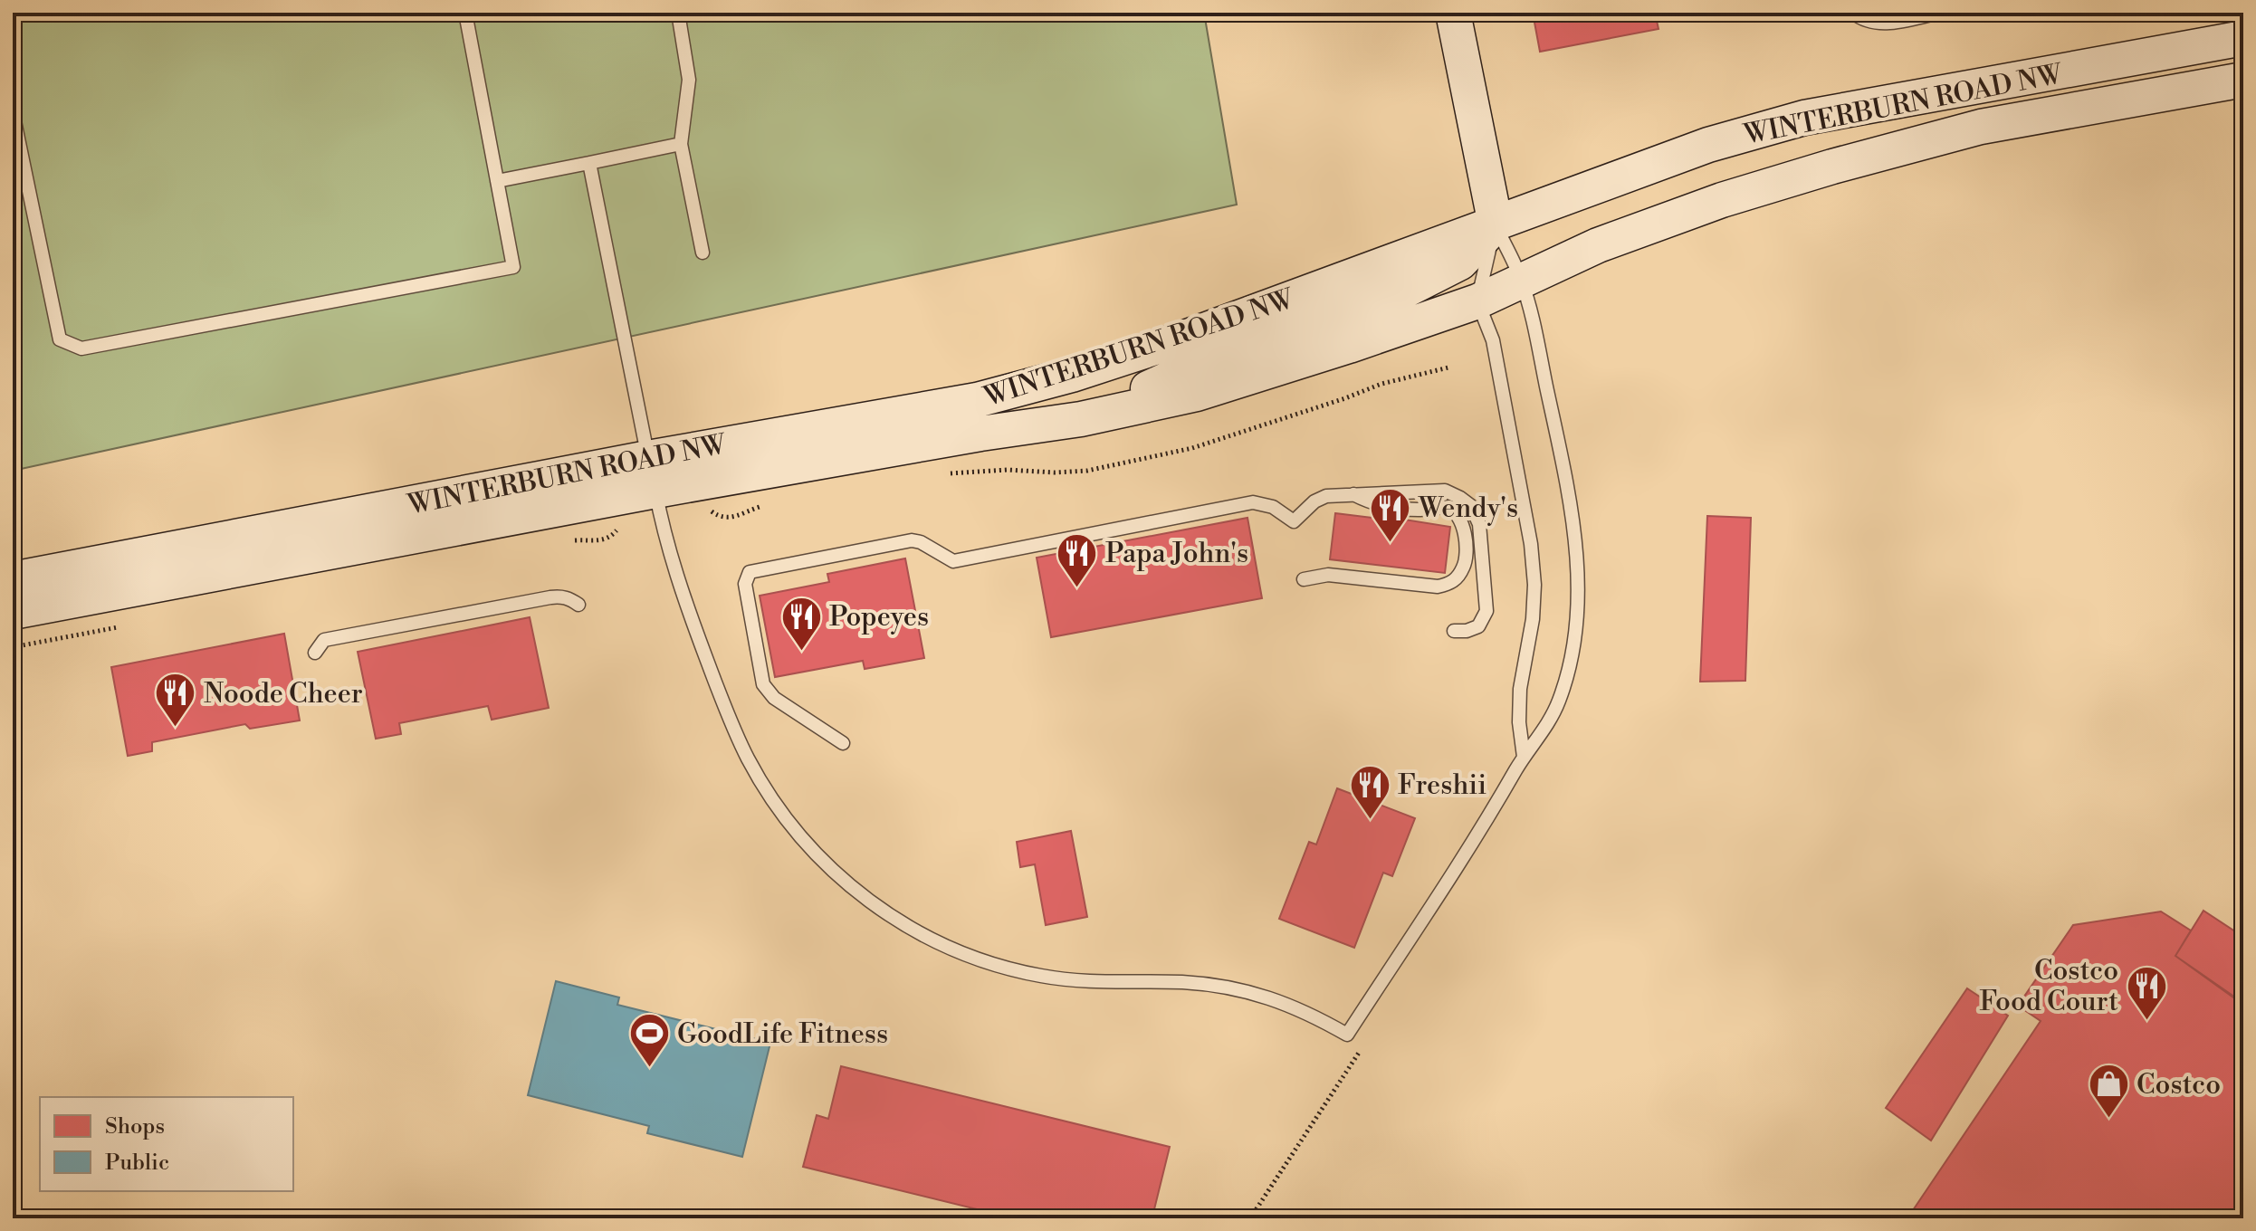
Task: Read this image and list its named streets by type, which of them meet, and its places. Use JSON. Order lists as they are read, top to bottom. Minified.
{"streets":{"main road":["WINTERBURN ROAD NW"]},"places":{"restaurant":["Wendy's","Papa John's","Popeyes","Noode Cheer","Freshii","Costco Food Court"],"sports":["GoodLife Fitness"],"shop":["Costco"]},"legend":["Shops","Public"]}
